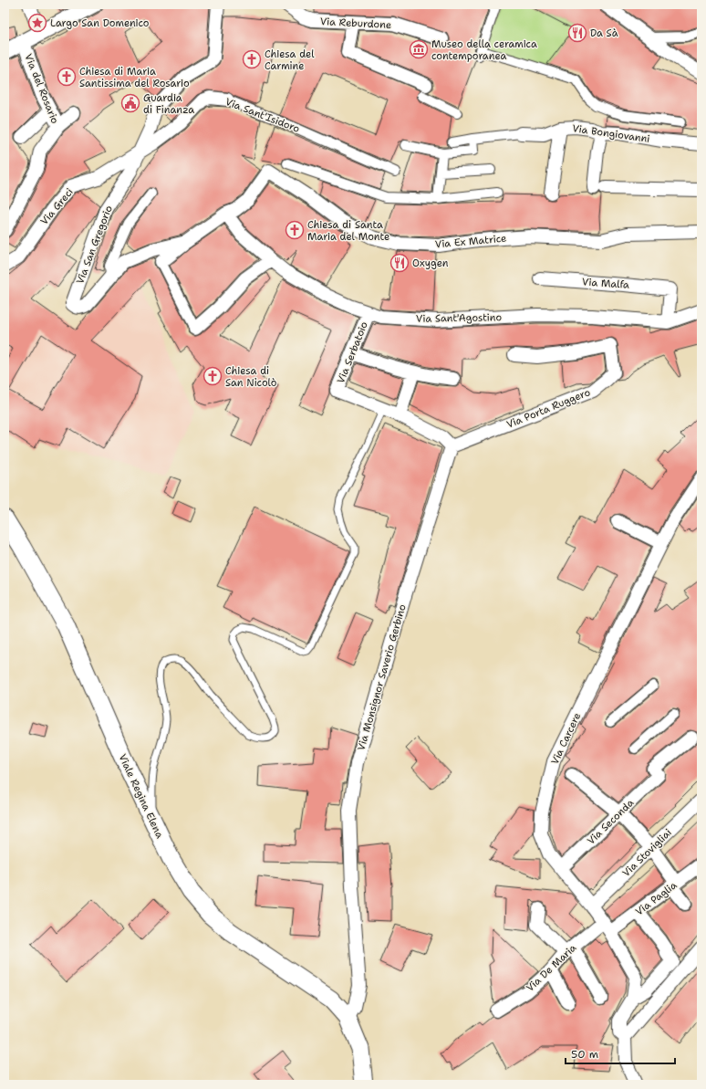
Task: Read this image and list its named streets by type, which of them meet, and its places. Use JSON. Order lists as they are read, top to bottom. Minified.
{"streets":{"main road":["Viale Regina Elena"],"street":["Via Reburdone","Via del Rosario","Via Sant'Isidoro","Via Bongiovanni","Via Greci","Via Ex Matrice","Via San Gregorio","Via Malfa","Via Sant'Agostino","Via Serbatoio","Via Porta Ruggero","Via Monsignor Saverio Gerbino","Via Carcere","Via Seconda","Via Stovigliai","Via Paglia","Via De Maria"]},"crossings":[["Via Sant'Isidoro","Via Greci"],["Via Sant'Isidoro","Via San Gregorio"],["Via Greci","Via San Gregorio"],["Via Ex Matrice","Via San Gregorio"],["Via Ex Matrice","Via Sant'Agostino"],["Via Malfa","Via Sant'Agostino"],["Via Sant'Agostino","Via Serbatoio"],["Via Porta Ruggero","Via Monsignor Saverio Gerbino"],["Via Monsignor Saverio Gerbino","Viale Regina Elena"],["Via Carcere","Via Seconda"],["Via Carcere","Via Stovigliai"],["Via Carcere","Via Paglia"],["Via Carcere","Via De Maria"],["Via Paglia","Via De Maria"]],"places":{"place":["Largo San Domenico"],"restaurant":["Da Sà","Oxygen"],"museum":["Museo della ceramica contemporanea"],"church":["Chiesa del Carmine","Chiesa di Maria Santissima del Rosario","Chiesa di Santa Maria del Monte","Chiesa di San Nicolò"],"public building":["Guardia di Finanza"]},"scale_bar":"50 m"}
